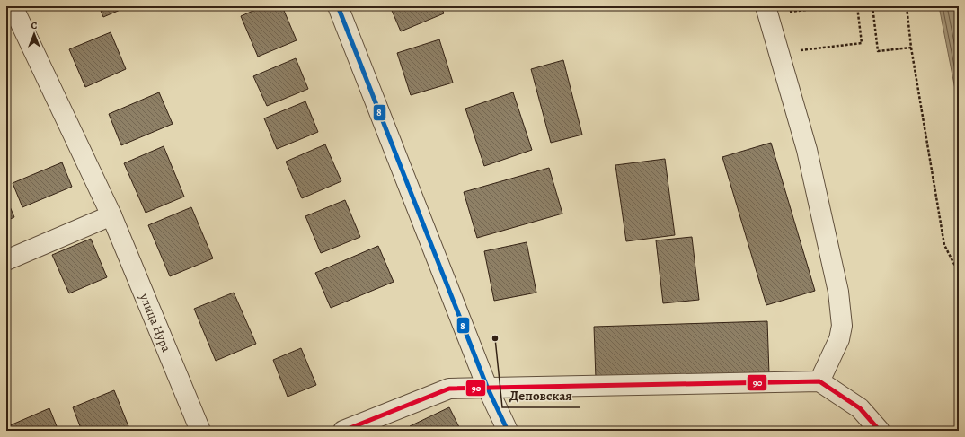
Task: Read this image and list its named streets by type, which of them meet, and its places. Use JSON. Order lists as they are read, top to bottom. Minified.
{"streets":{"street":["улица Нура"]},"places":["Деповская"],"lines":["transit line 8","transit line 90"],"north":"top"}
